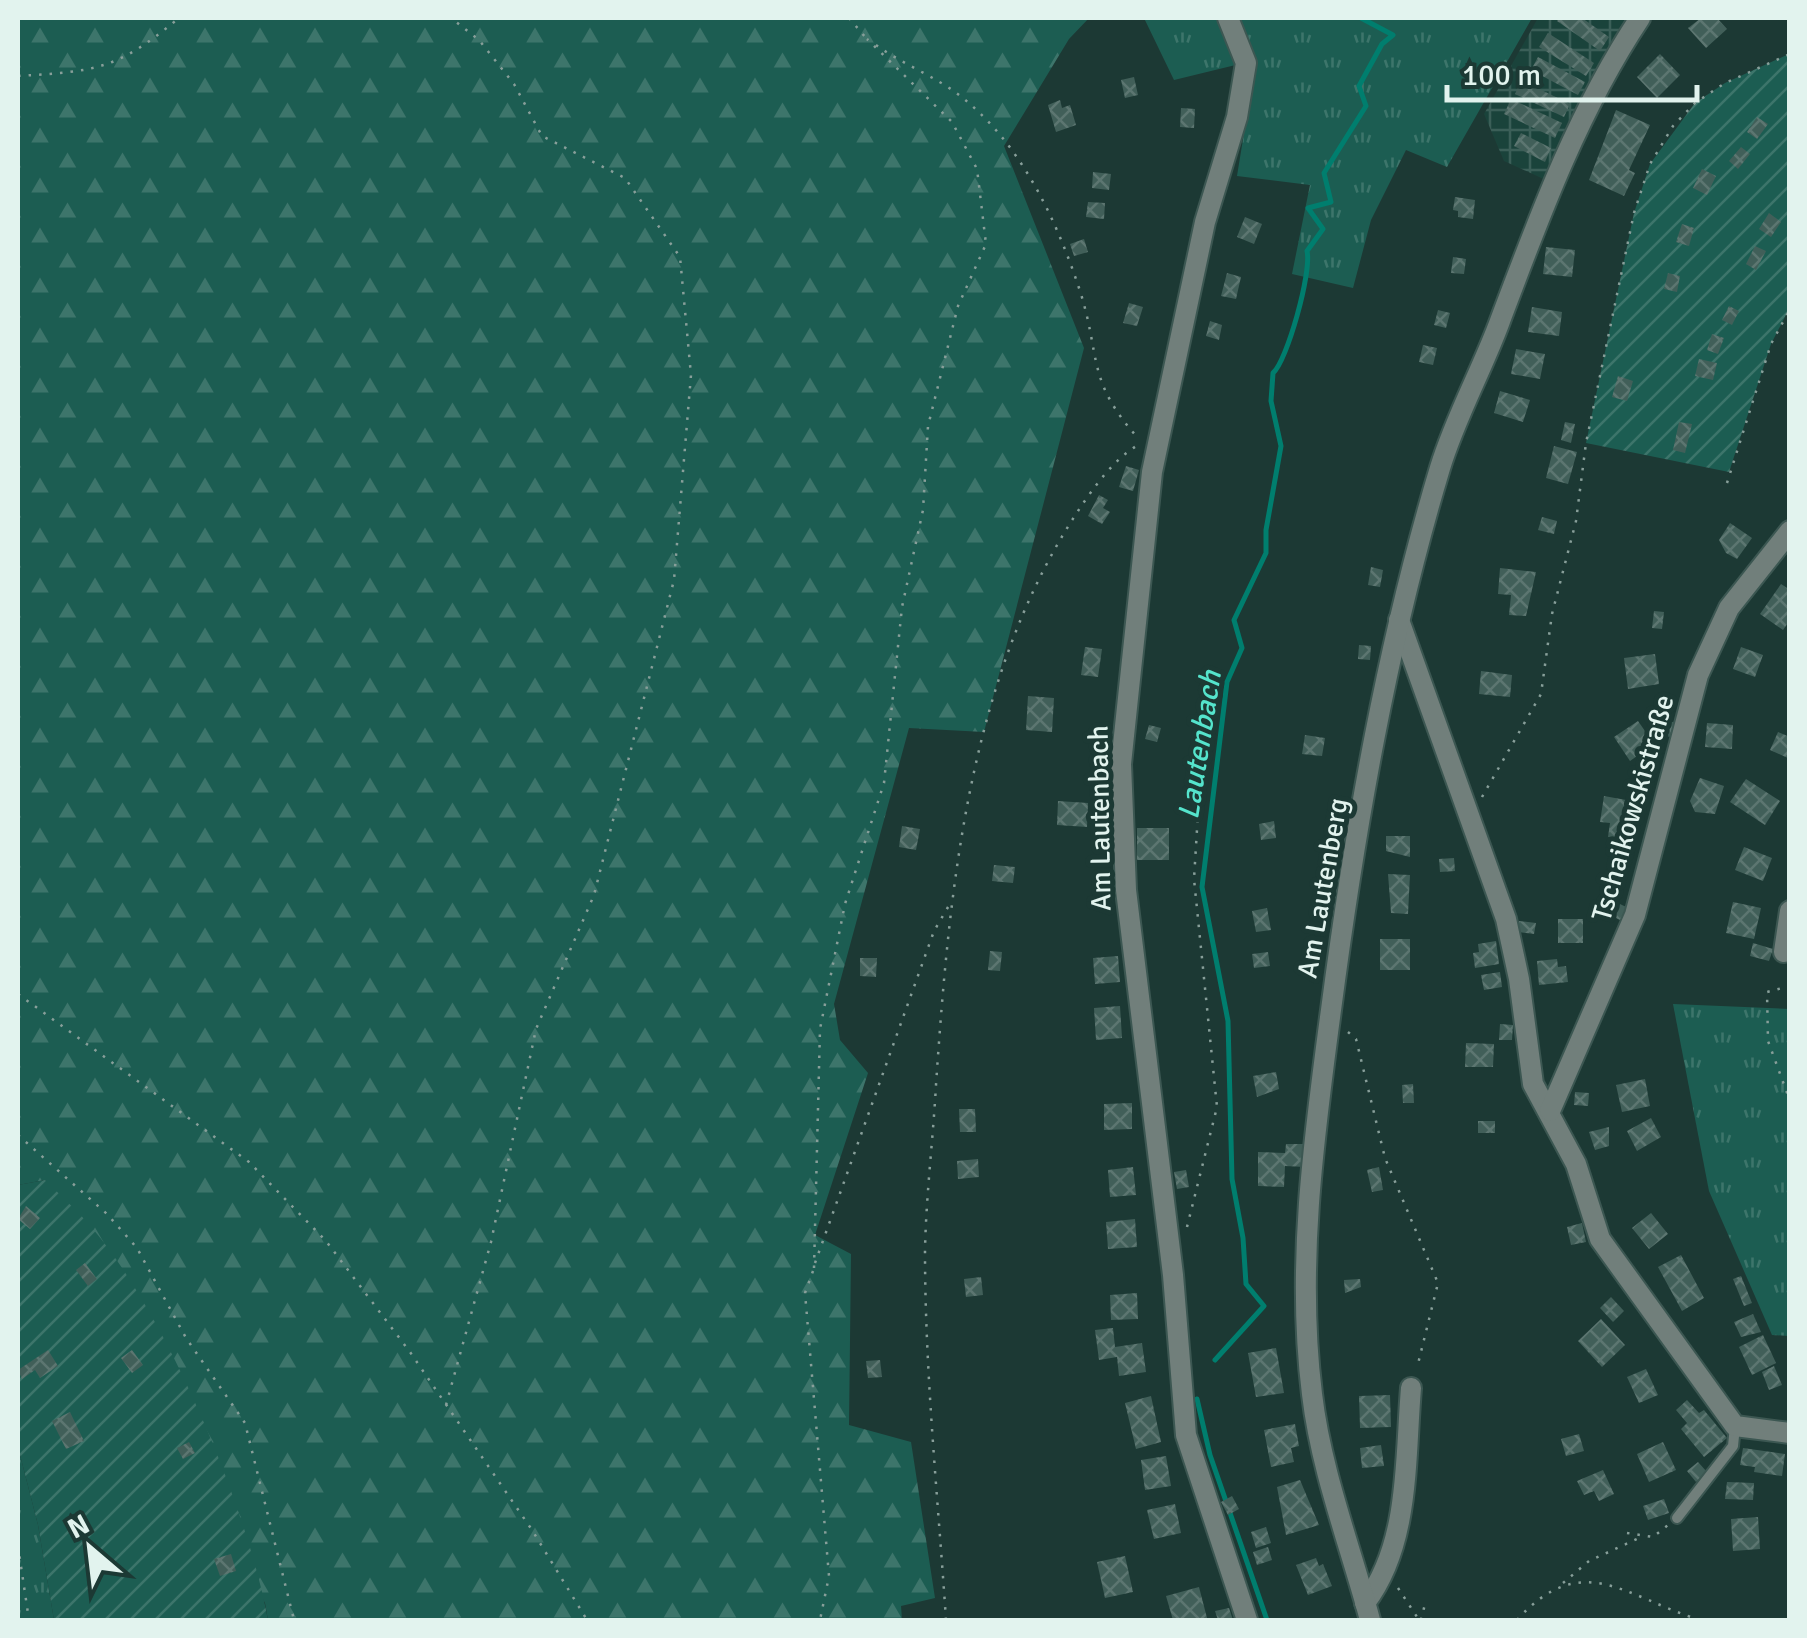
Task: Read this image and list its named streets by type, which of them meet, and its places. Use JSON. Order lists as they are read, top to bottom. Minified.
{"streets":{"street":["Tschaikowskistraße","Am Lautenbach","Am Lautenberg"]},"water":["Lautenbach"],"scale_bar":"100 m","north":"top left"}
